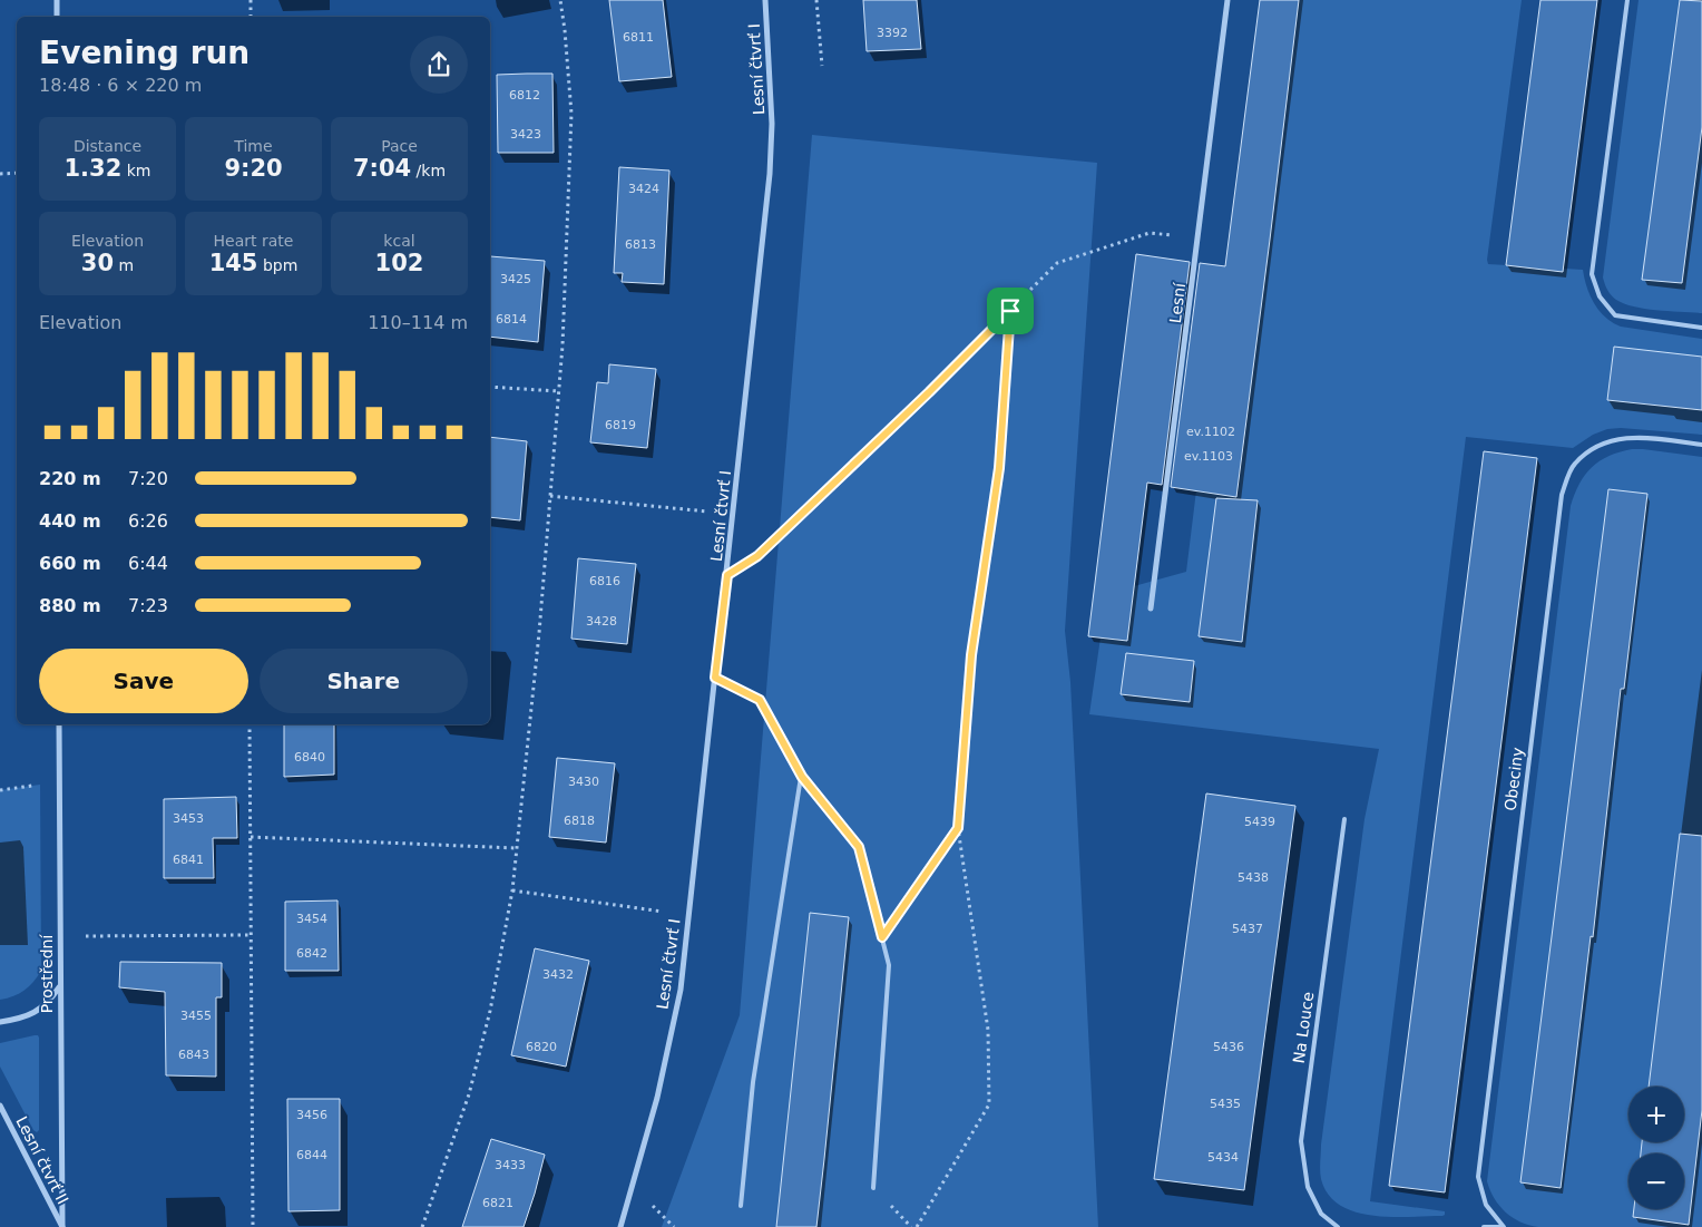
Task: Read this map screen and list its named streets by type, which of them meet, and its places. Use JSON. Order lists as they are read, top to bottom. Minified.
{"streets":{"street":["Lesní čtvrť I","Lesní","Prostřední","Lesní čtvrť II"],"lane":["Obeciny","Na Louce"]},"crossings":[["Prostřední","Lesní čtvrť II"]],"house_numbers":["3392","6811","6812","3423","3424","6813","3425","6814","6819","ev.1102","ev.1103","6816","3428","6840","3430","3453","6818","5439","6841","5438","3454","5437","6842","3432","3455","6820","5436","6843","5435","3456","6844","5434","3433","6821"],"page":{"heading":["Evening run","18:48 · 6 × 220 m"],"stats":[["Distance","1.32 km"],["Time","9:20"],["Pace","7:04 /km"],["Elevation","30 m"],["Heart rate","145 bpm"],["kcal","102"]],"chart":["Elevation","110–114 m"],"list":[{"name":"220 m","note":"7:20"},{"name":"440 m","note":"6:26"},{"name":"660 m","note":"6:44"},{"name":"880 m","note":"7:23"}],"buttons":["Save","Share"],"map_buttons":["+","−"]}}
